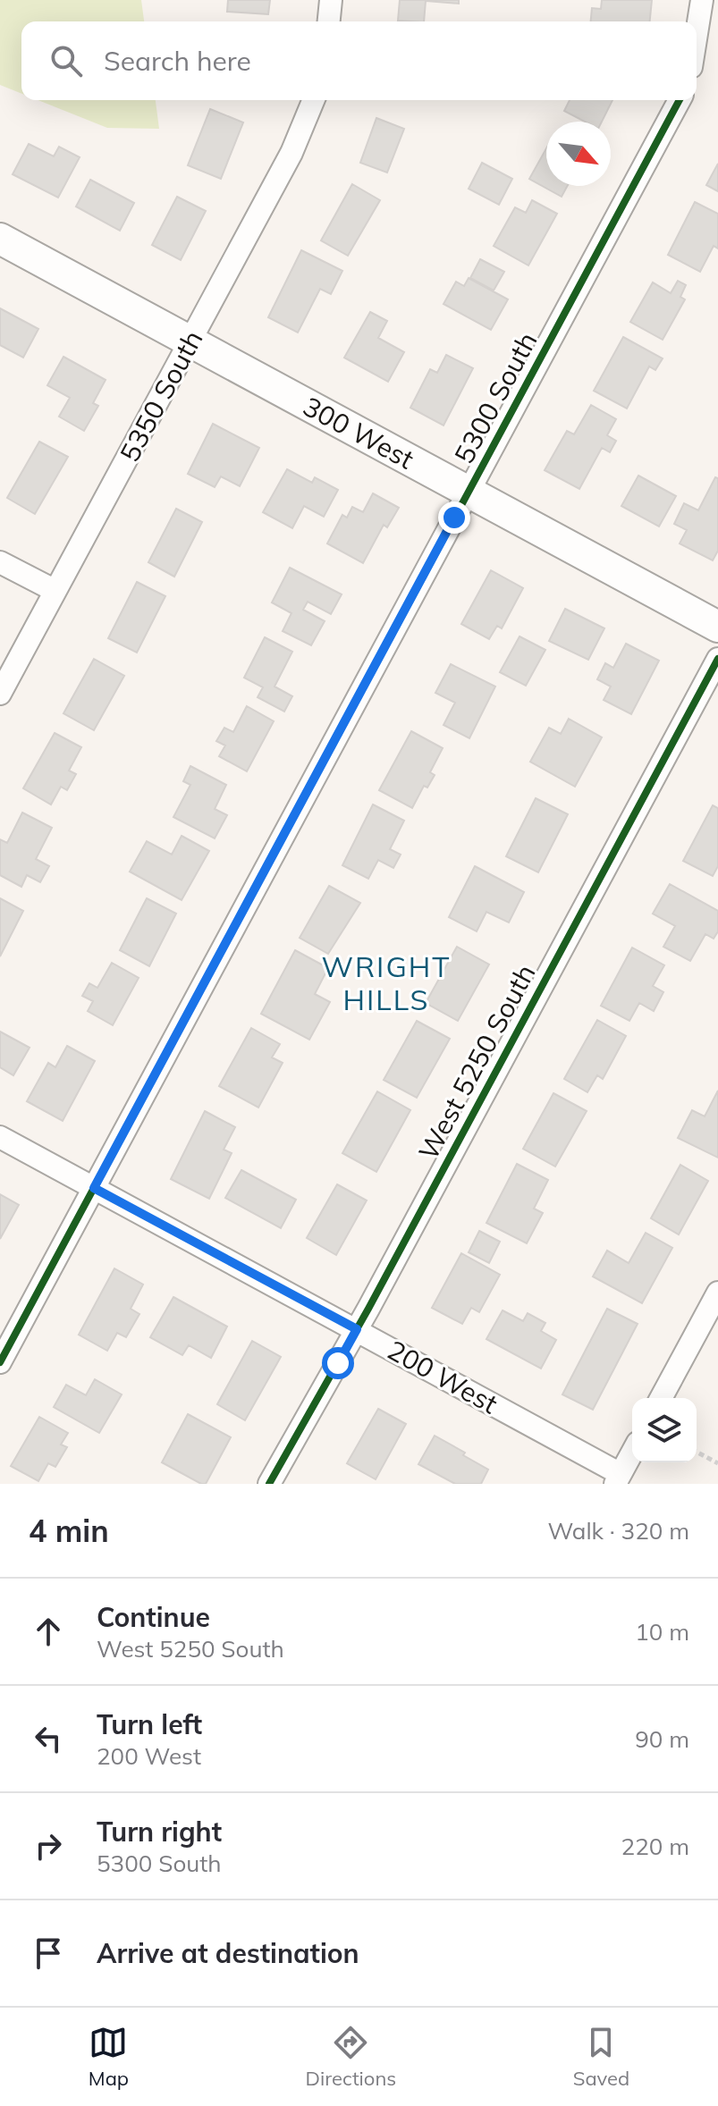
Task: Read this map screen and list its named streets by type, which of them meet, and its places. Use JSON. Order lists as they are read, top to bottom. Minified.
{"streets":{"main road":["300 West"],"street":["5350 South","5300 South","West 5250 South","200 West"]},"crossings":[["5350 South","300 West"],["5300 South","300 West"],["5300 South","200 West"],["West 5250 South","200 West"]],"districts":["WRIGHT HILLS"],"north":"bottom right","page":{"search":"Search here","heading":["4 min","Walk · 320 m"],"list":[["Continue","West 5250 South","10 m"],["Turn left","200 West","90 m"],["Turn right","5300 South","220 m"],"Arrive at destination"],"nav":["Map","Directions","Saved"]}}
